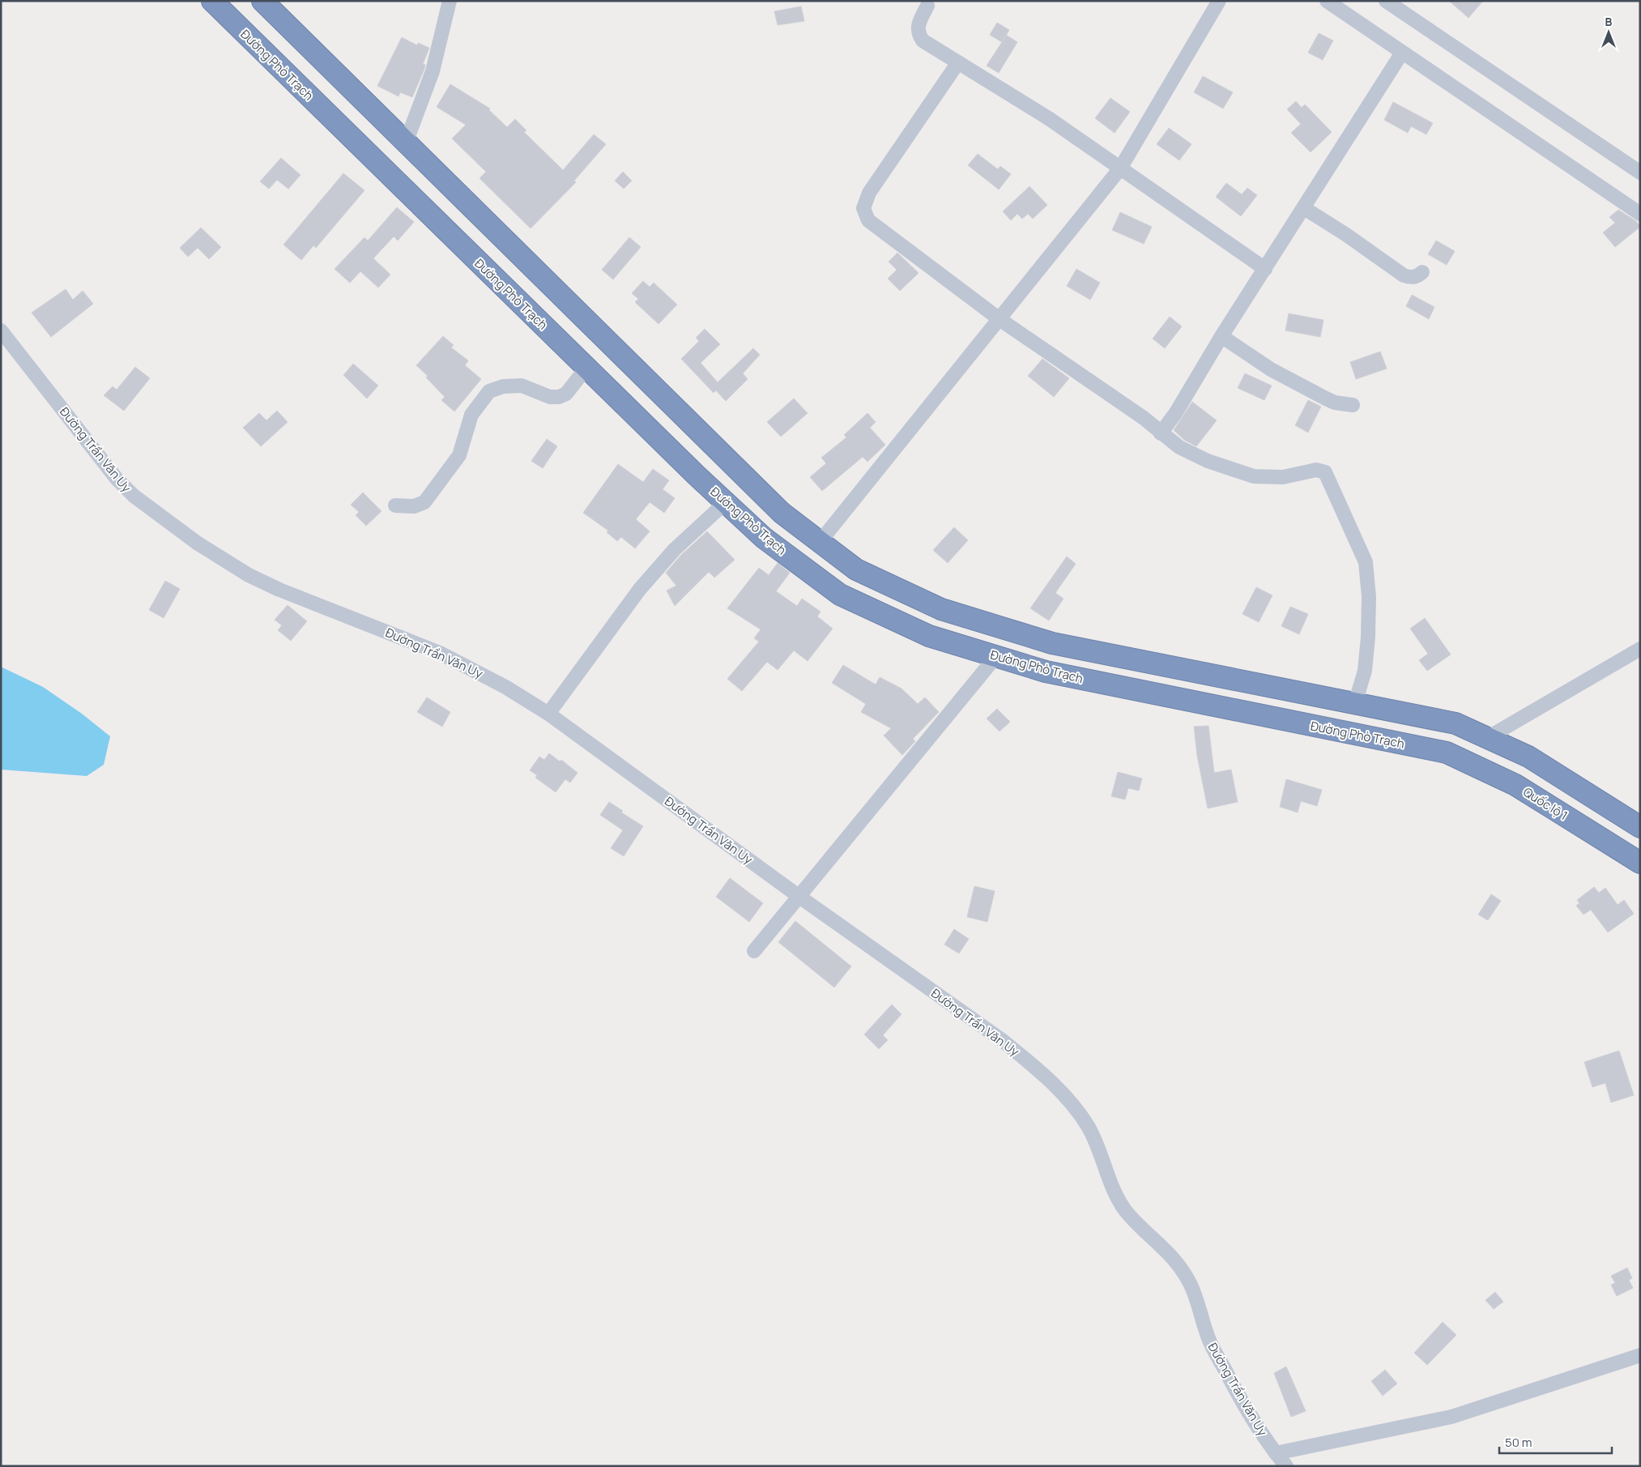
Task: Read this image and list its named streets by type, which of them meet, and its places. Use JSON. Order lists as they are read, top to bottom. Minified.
{"streets":{"highway":["Đường Phò Trạch","Quốc lộ 1"],"street":["Đường Trần Văn Uy"]},"crossings":[["Đường Phò Trạch","Quốc lộ 1"]],"scale_bar":"50 m","north":"top"}
